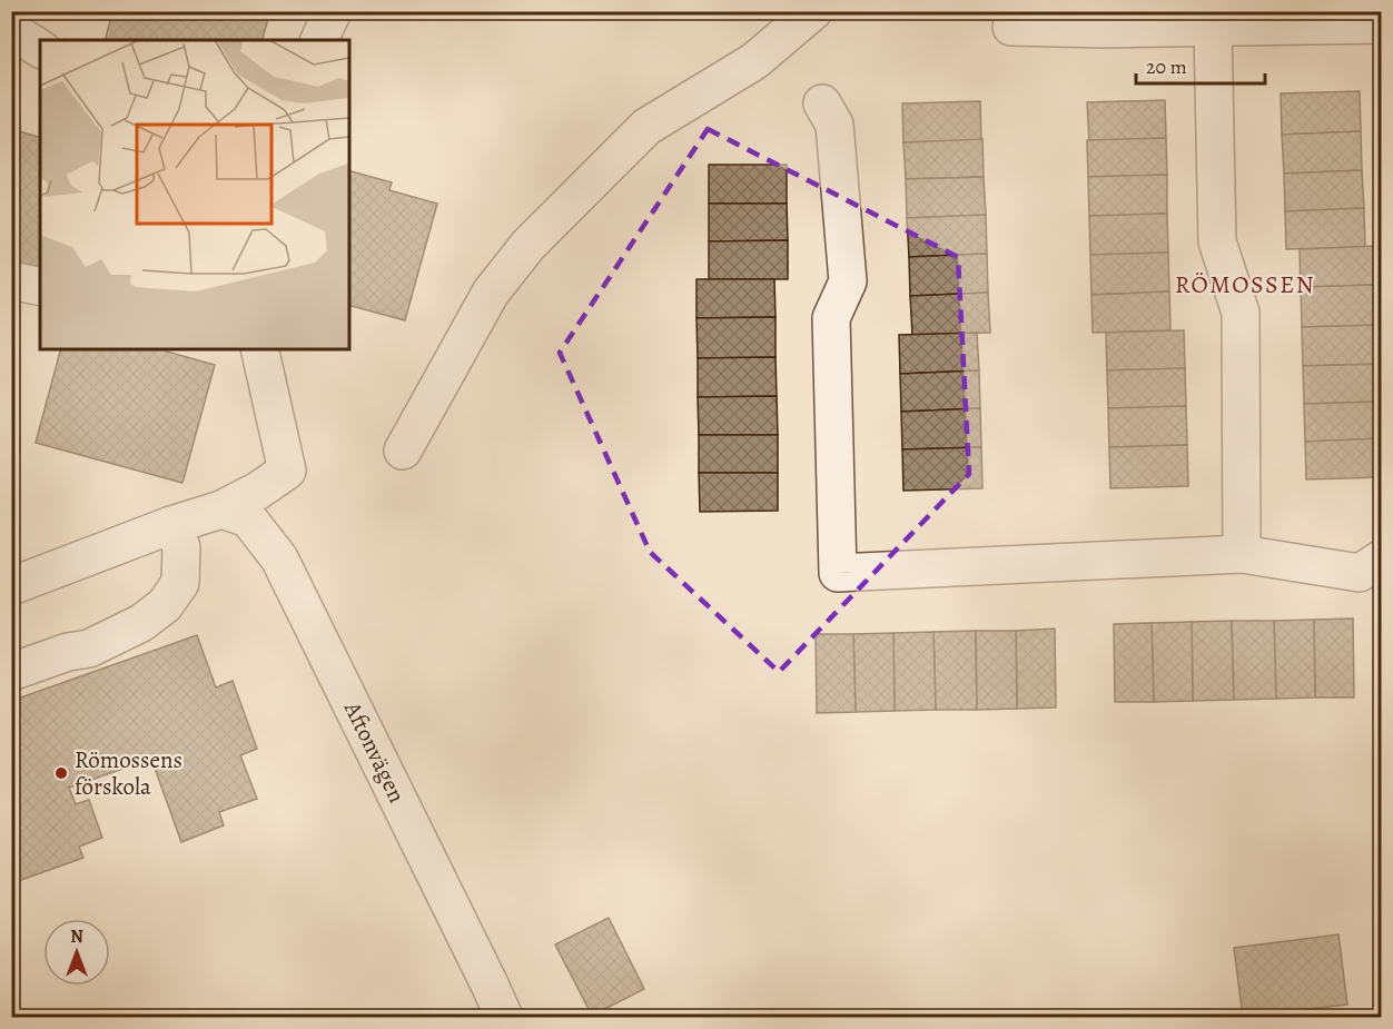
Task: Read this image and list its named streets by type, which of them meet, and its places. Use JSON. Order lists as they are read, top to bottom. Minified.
{"streets":{"street":["Aftonvägen"]},"districts":["RÖMOSSEN"],"places":["Römossens förskola"],"scale_bar":"20 m","north":"top"}
